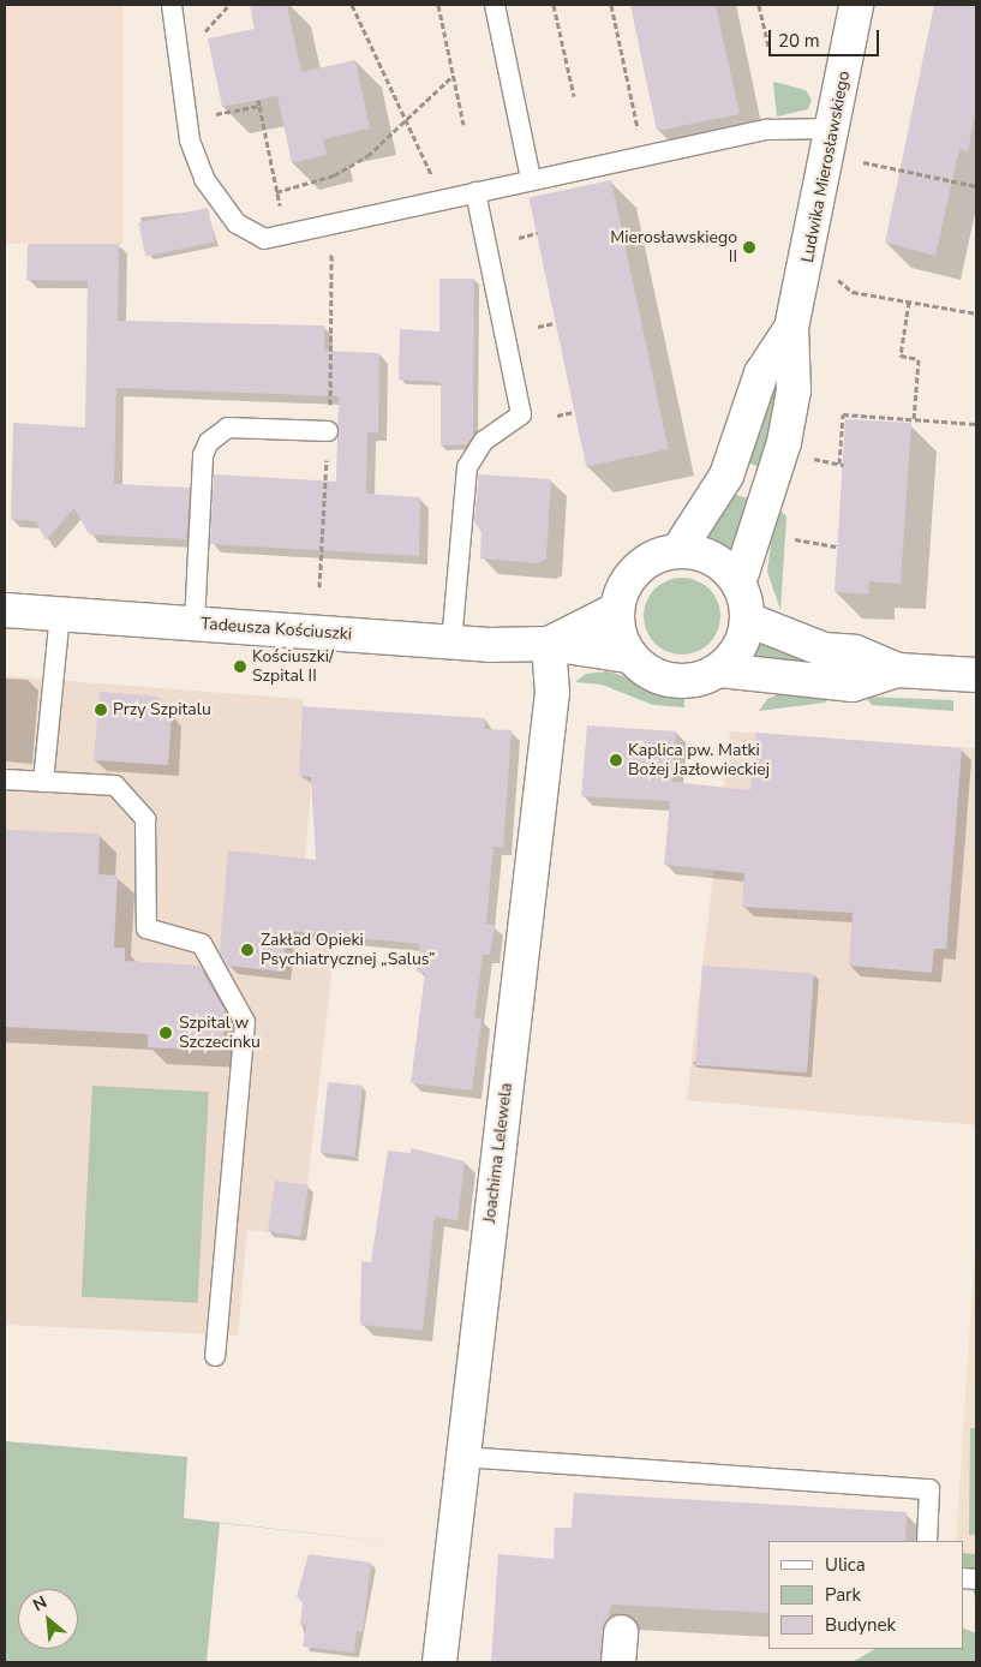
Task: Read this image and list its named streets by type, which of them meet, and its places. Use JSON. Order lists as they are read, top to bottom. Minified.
{"streets":{"street":["Ludwika Mierosławskiego","Tadeusza Kościuszki","Joachima Lelewela"]},"crossings":[["Ludwika Mierosławskiego","Tadeusza Kościuszki"],["Tadeusza Kościuszki","Joachima Lelewela"]],"places":["Mierosławskiego II","Kościuszki/ Szpital II","Przy Szpitalu","Kaplica pw. Matki Bożej Jazłowieckiej","Zakład Opieki Psychiatrycznej „Salus”","Szpital w Szczecinku"],"legend":["Ulica","Park","Budynek"],"scale_bar":"20 m","north":"top left"}
